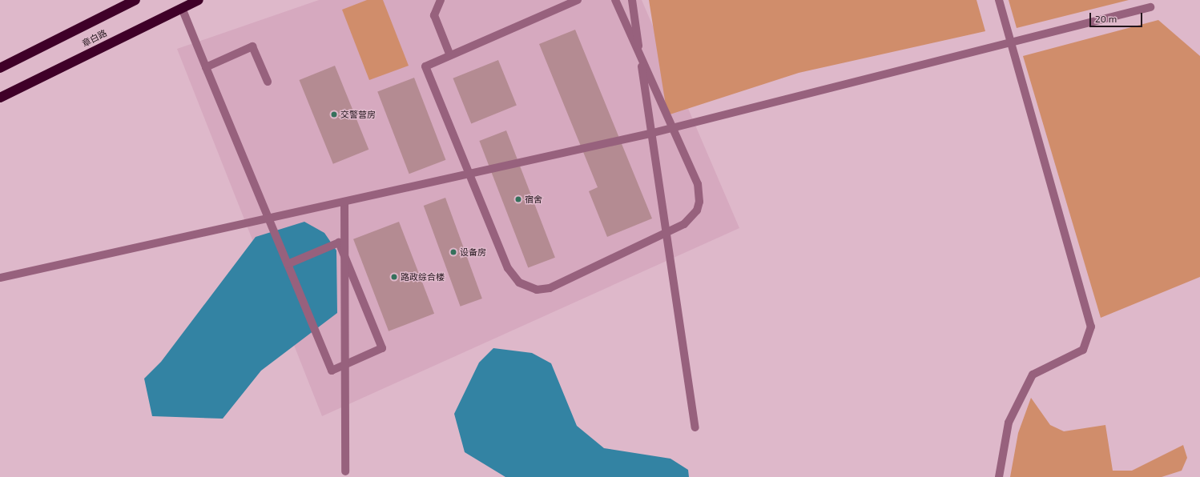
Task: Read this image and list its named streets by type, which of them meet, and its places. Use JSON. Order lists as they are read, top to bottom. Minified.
{"streets":{"highway":["章白路"]},"places":["交警营房","宿舍","设备房","路政综合楼"],"scale_bar":"20 m"}
